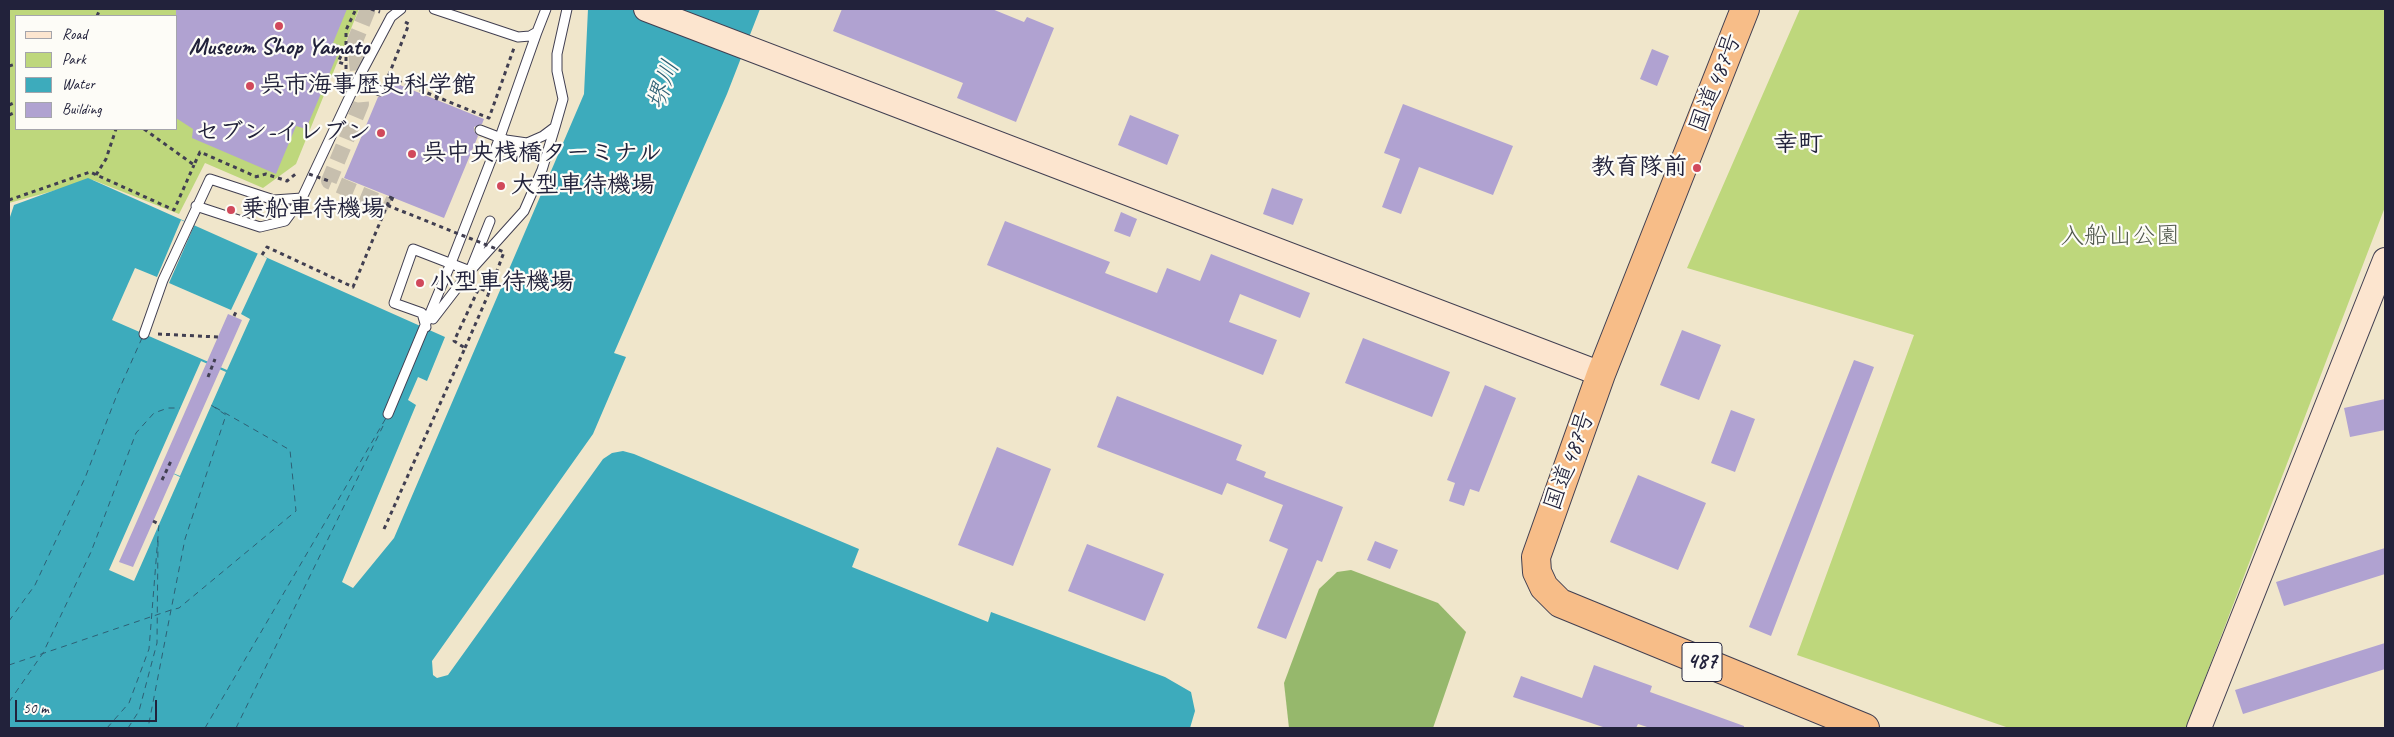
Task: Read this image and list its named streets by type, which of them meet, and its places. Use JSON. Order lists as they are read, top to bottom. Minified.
{"streets":{"highway":["国道487号","487"]},"districts":["幸町"],"water":["堺川"],"parks":["入船山公園"],"places":["Museum Shop Yamato","呉市海事歴史科学館","セブン-イレブン","呉中央桟橋ターミナル","教育隊前","大型車待機場","乗船車待機場","小型車待機場"],"legend":["Road","Park","Water","Building"],"scale_bar":"50 m"}
